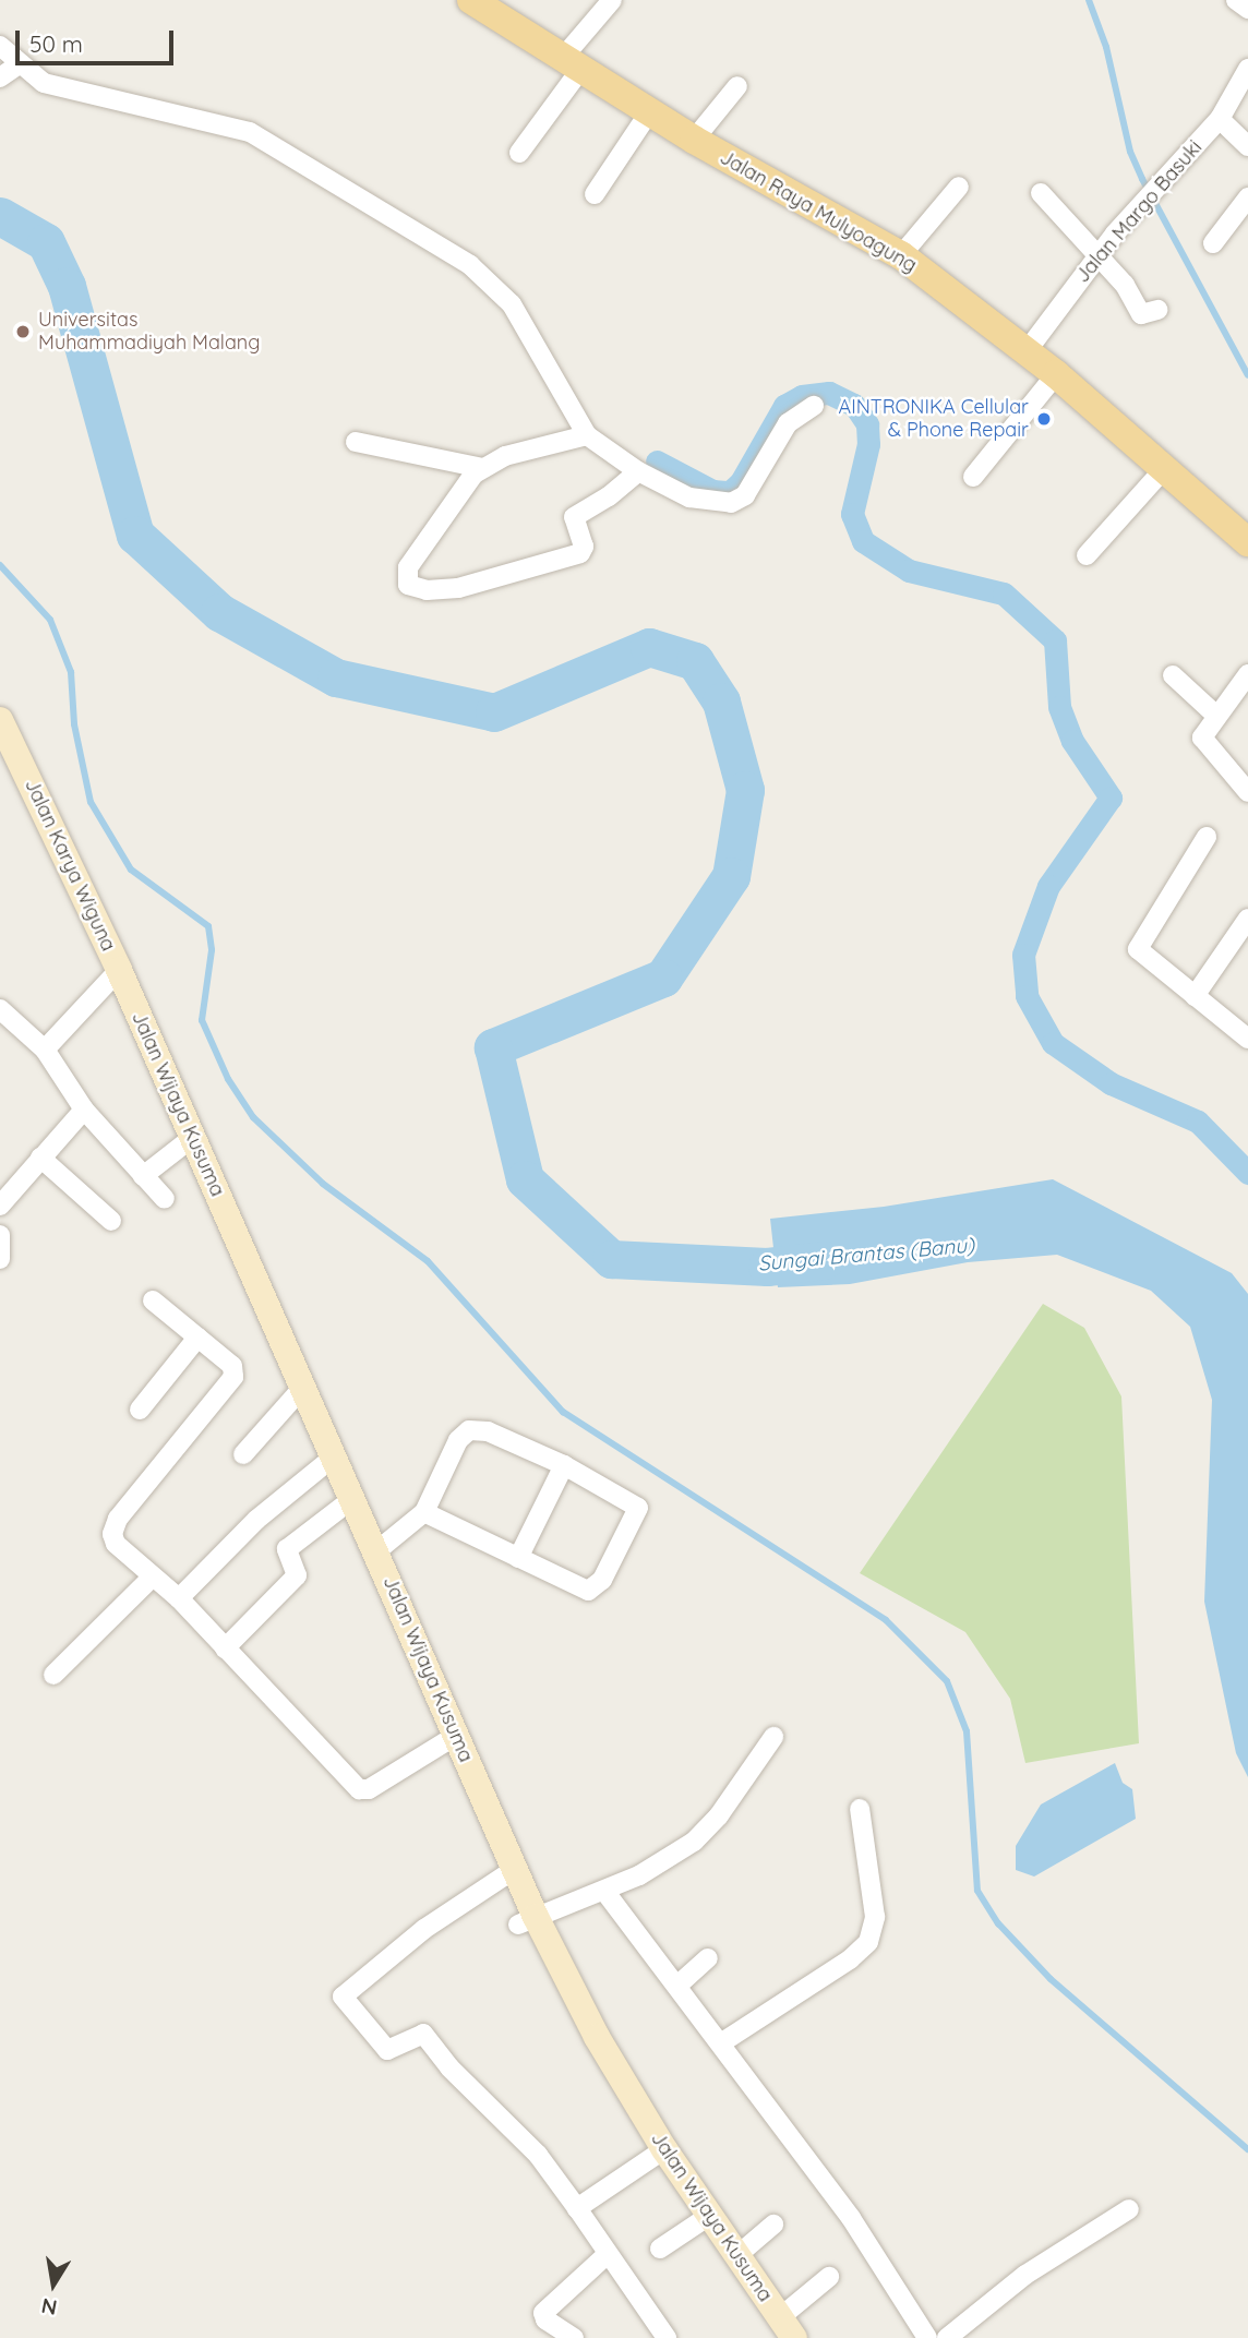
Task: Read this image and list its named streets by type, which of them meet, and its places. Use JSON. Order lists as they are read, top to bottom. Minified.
{"streets":{"main road":["Jalan Raya Mulyoagung","Jalan Karya Wiguna","Jalan Wijaya Kusuma"],"street":["Jalan Margo Basuki"]},"crossings":[["Jalan Raya Mulyoagung","Jalan Margo Basuki"],["Jalan Karya Wiguna","Jalan Wijaya Kusuma"]],"water":["Sungai Brantas (Banu)"],"places":["Universitas Muhammadiyah Malang","AINTRONIKA Cellular & Phone Repair"],"scale_bar":"50 m","north":"bottom"}
